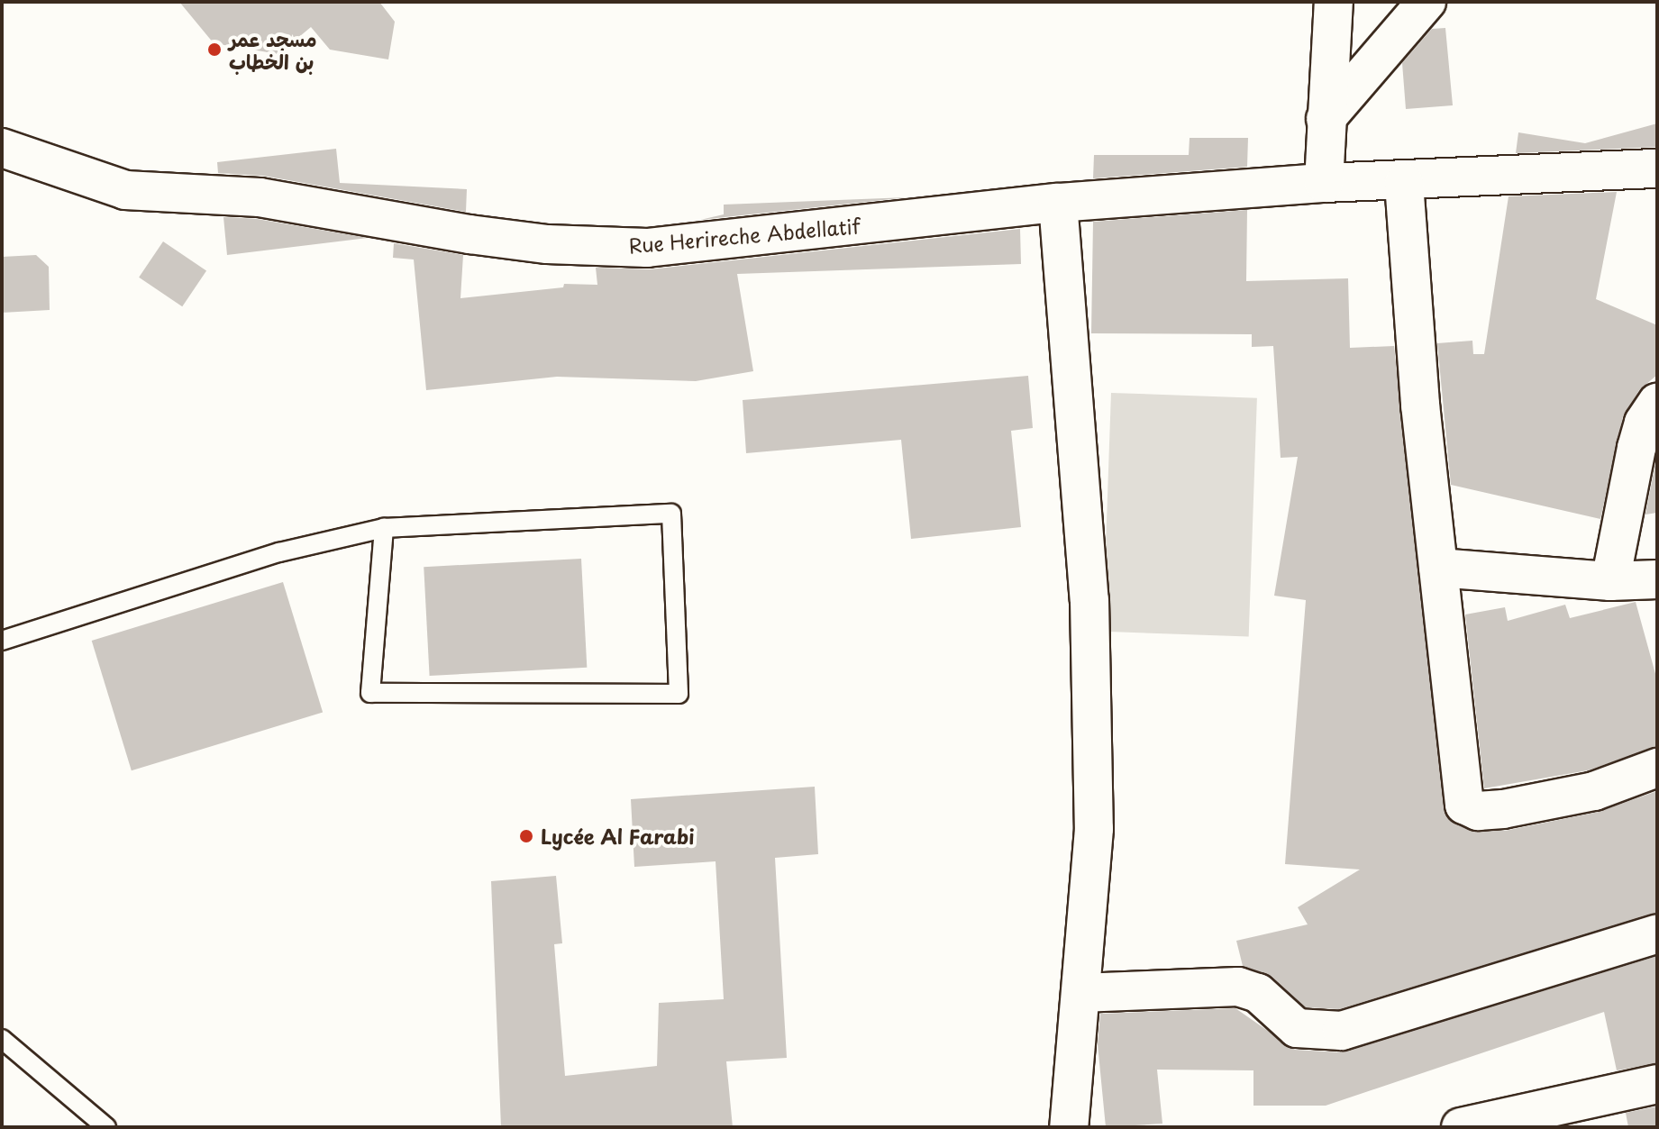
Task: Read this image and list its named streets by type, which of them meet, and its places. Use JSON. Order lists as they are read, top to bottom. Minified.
{"streets":{"street":["Rue Herireche Abdellatif"]},"places":["مسجد عمر بن الخطاب","Lycée Al Farabi"]}
